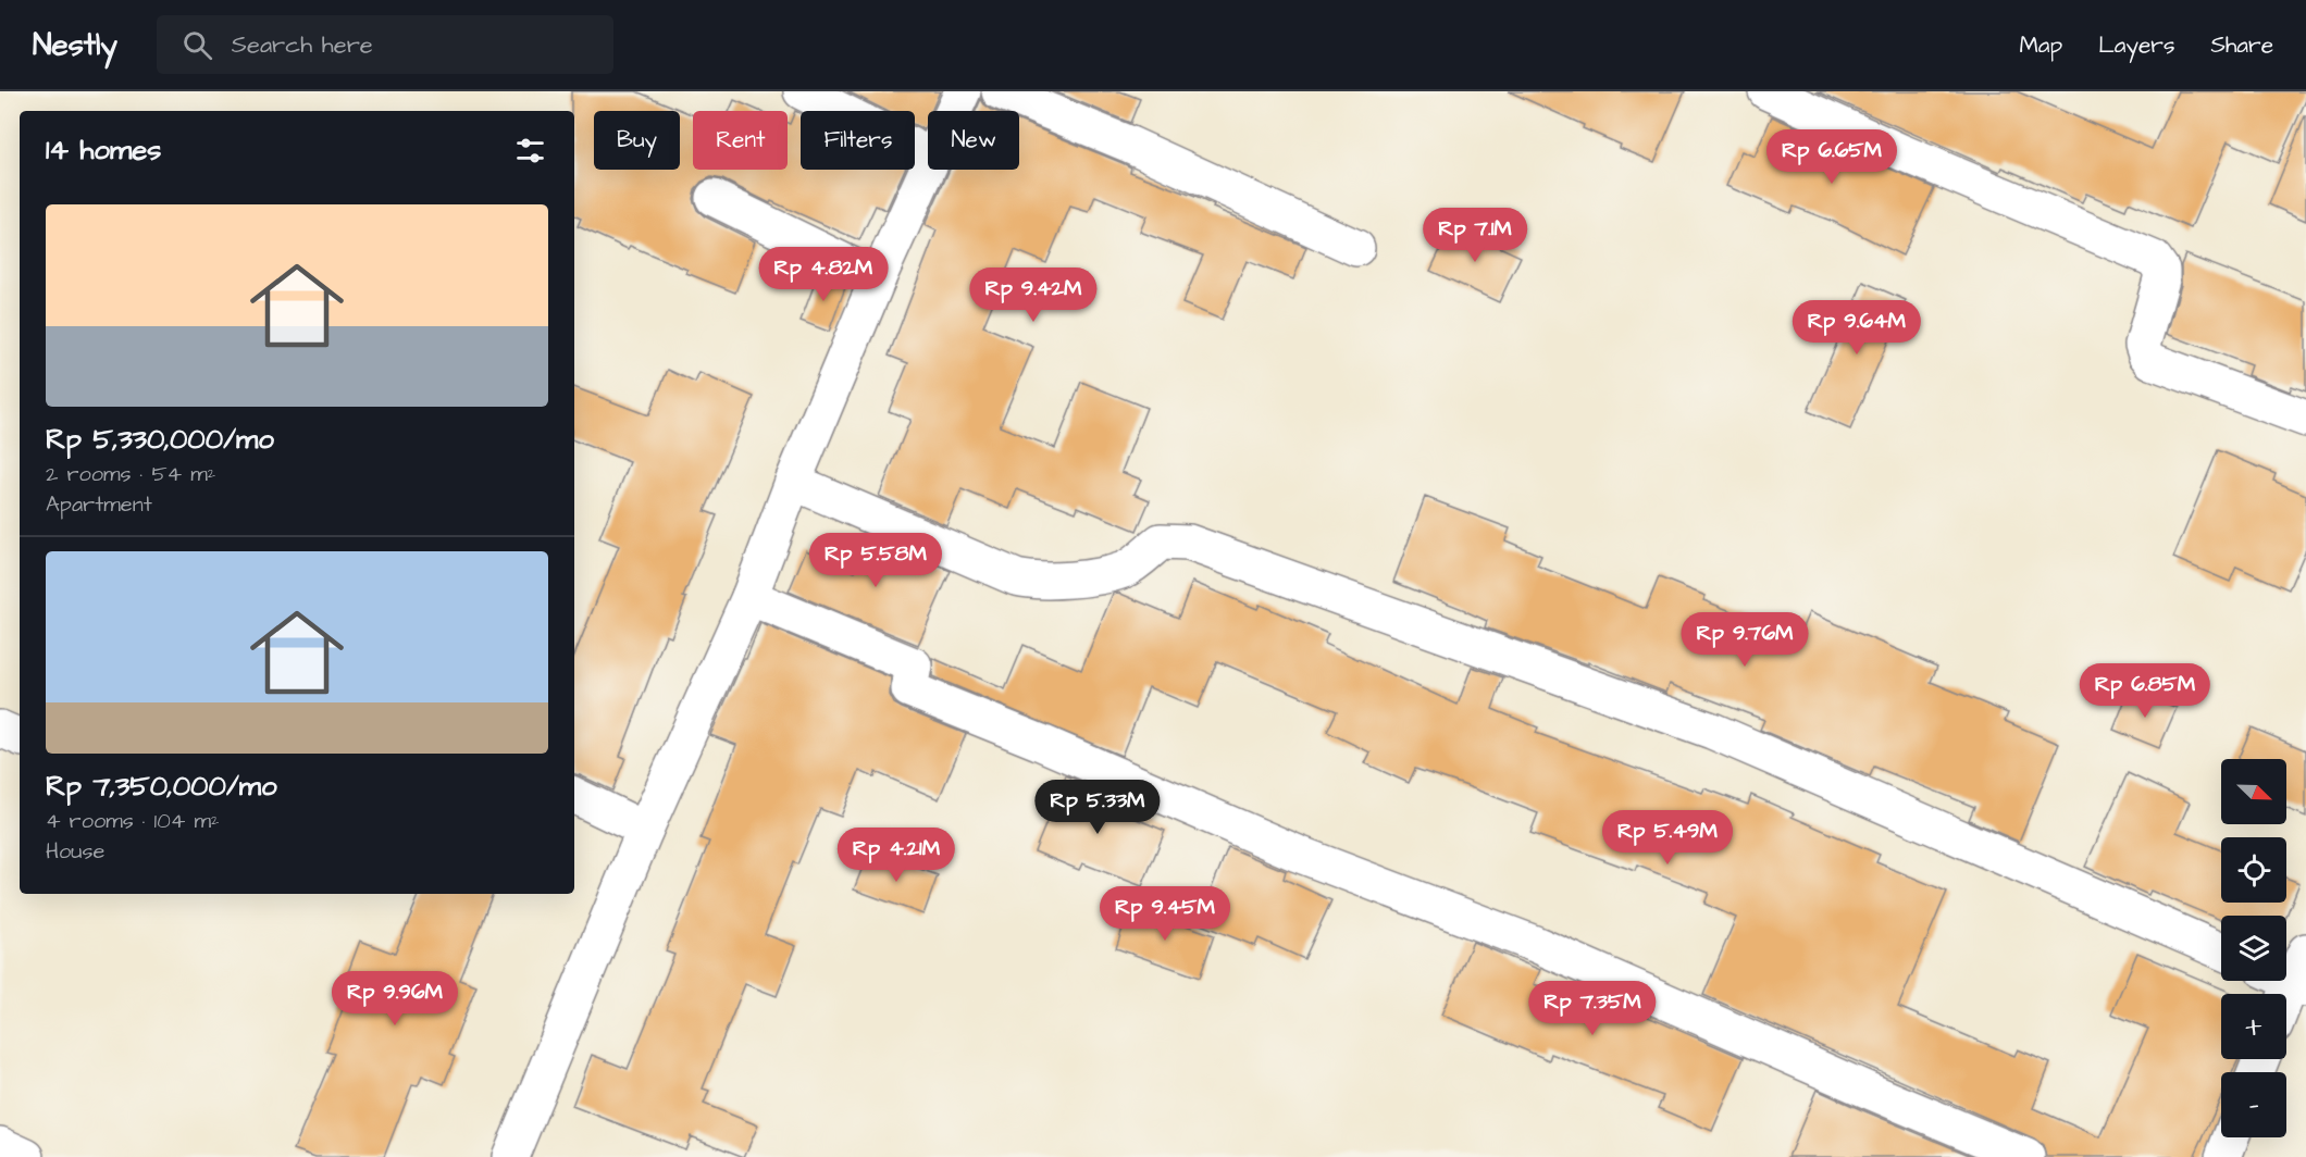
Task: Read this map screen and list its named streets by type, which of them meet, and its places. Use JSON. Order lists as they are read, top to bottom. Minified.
{"north":"bottom right","page":{"header":"Nestly","search":"Search here","nav":["Map","Layers","Share"],"chip":["Buy","Rent","Filters","New"],"heading":"14 homes","price":["Rp 6.65M","Rp 7.1M","Rp 4.82M","Rp 9.42M","Rp 9.64M","Rp 5.58M","Rp 9.76M","Rp 6.85M","Rp 5.33M","Rp 5.49M","Rp 4.21M","Rp 9.45M","Rp 9.96M","Rp 7.35M"],"list":[{"name":"Rp 5,330,000/mo","note":"2 rooms · 54 m² · Apartment"},{"name":"Rp 7,350,000/mo","note":"4 rooms · 104 m² · House"}],"map_buttons":["+","−"]}}
